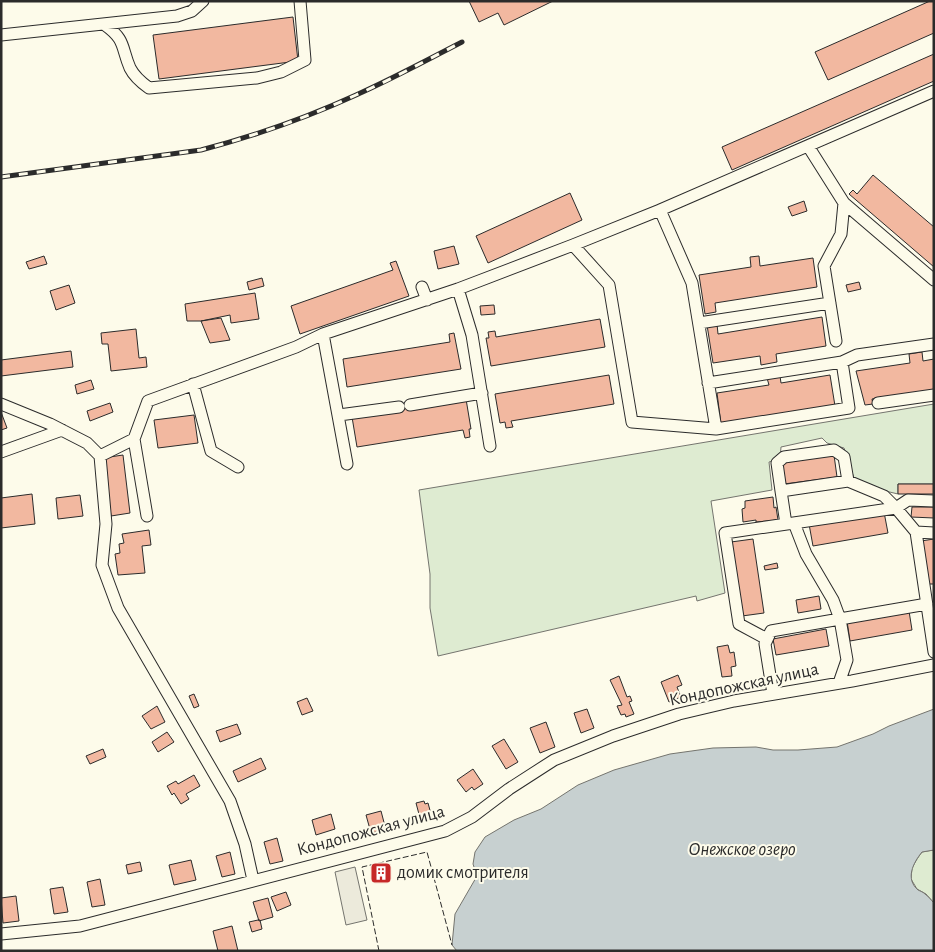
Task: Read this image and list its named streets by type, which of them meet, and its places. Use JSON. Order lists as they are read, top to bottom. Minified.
{"streets":{"street":["Кондопожская улица"]},"water":["Онежское озеро"],"places":{"building":["домик смотрителя"]}}
